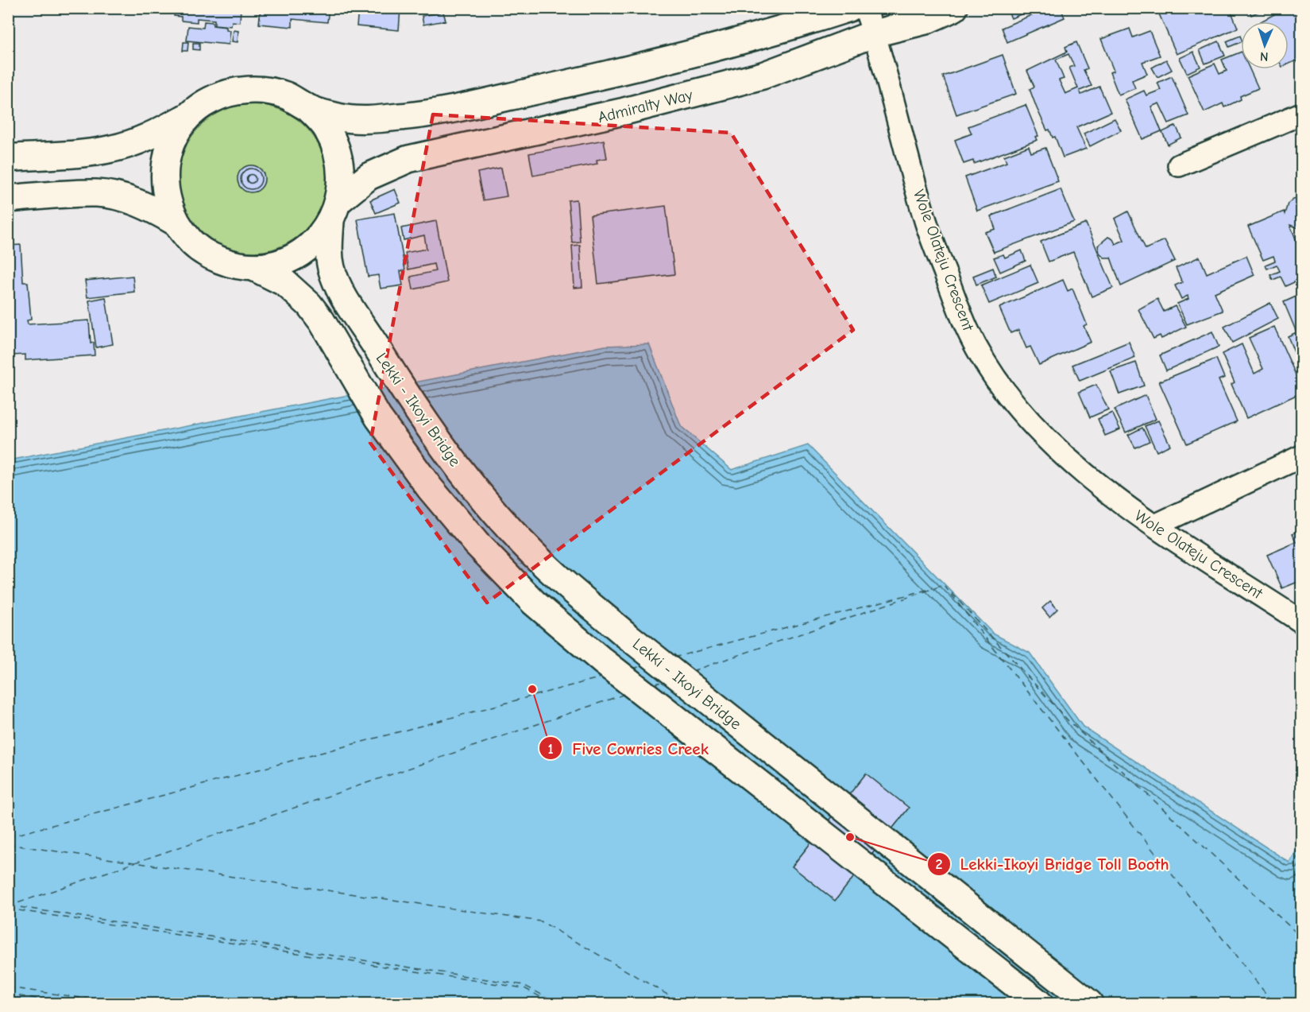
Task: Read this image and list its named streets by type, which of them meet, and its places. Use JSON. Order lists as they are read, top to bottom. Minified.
{"streets":{"main road":["Admiralty Way","Lekki - Ikoyi Bridge"],"street":["Wole Olateju Crescent"]},"crossings":[["Admiralty Way","Wole Olateju Crescent"],["Admiralty Way","Lekki - Ikoyi Bridge"]],"places":["Five Cowries Creek","Lekki-Ikoyi Bridge Toll Booth"],"north":"bottom"}
